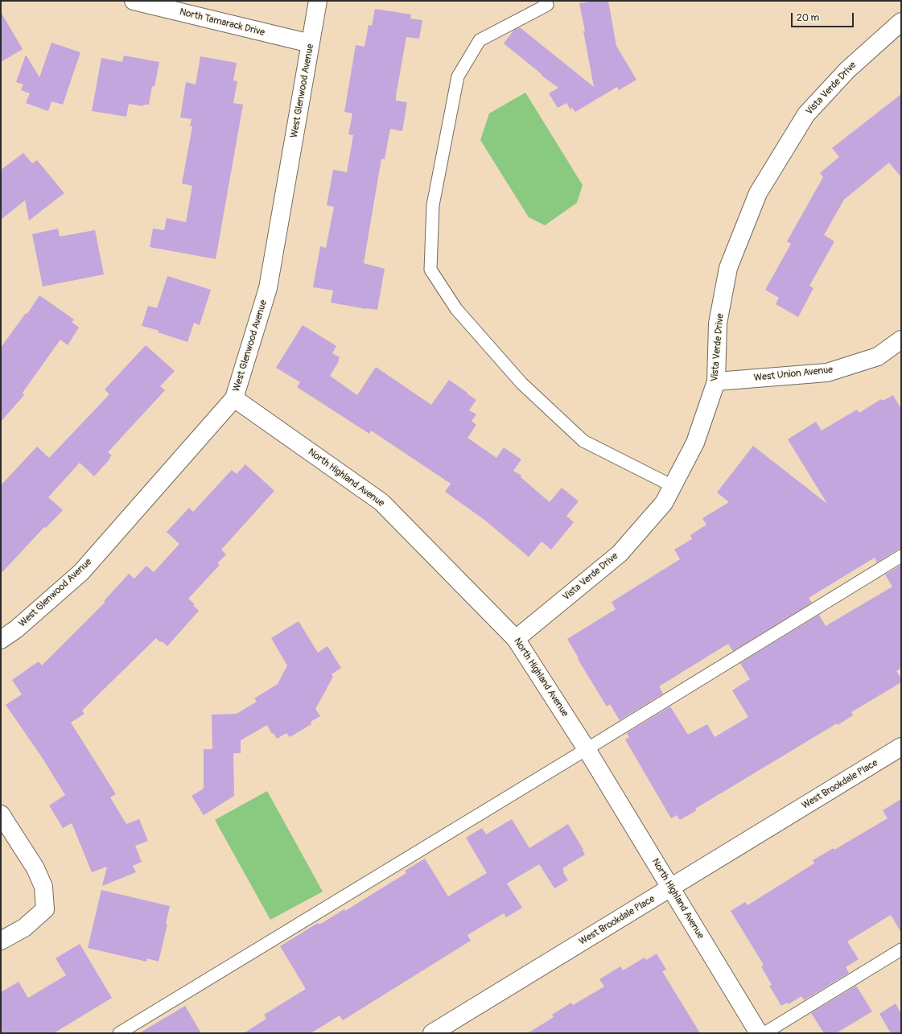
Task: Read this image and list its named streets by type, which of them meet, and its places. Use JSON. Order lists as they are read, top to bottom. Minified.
{"streets":{"street":["North Tamarack Drive","Vista Verde Drive","West Glenwood Avenue","West Union Avenue","North Highland Avenue","West Brookdale Place"]},"crossings":[["North Tamarack Drive","West Glenwood Avenue"],["Vista Verde Drive","West Union Avenue"],["Vista Verde Drive","North Highland Avenue"],["West Glenwood Avenue","North Highland Avenue"],["North Highland Avenue","West Brookdale Place"]],"scale_bar":"20 m"}
